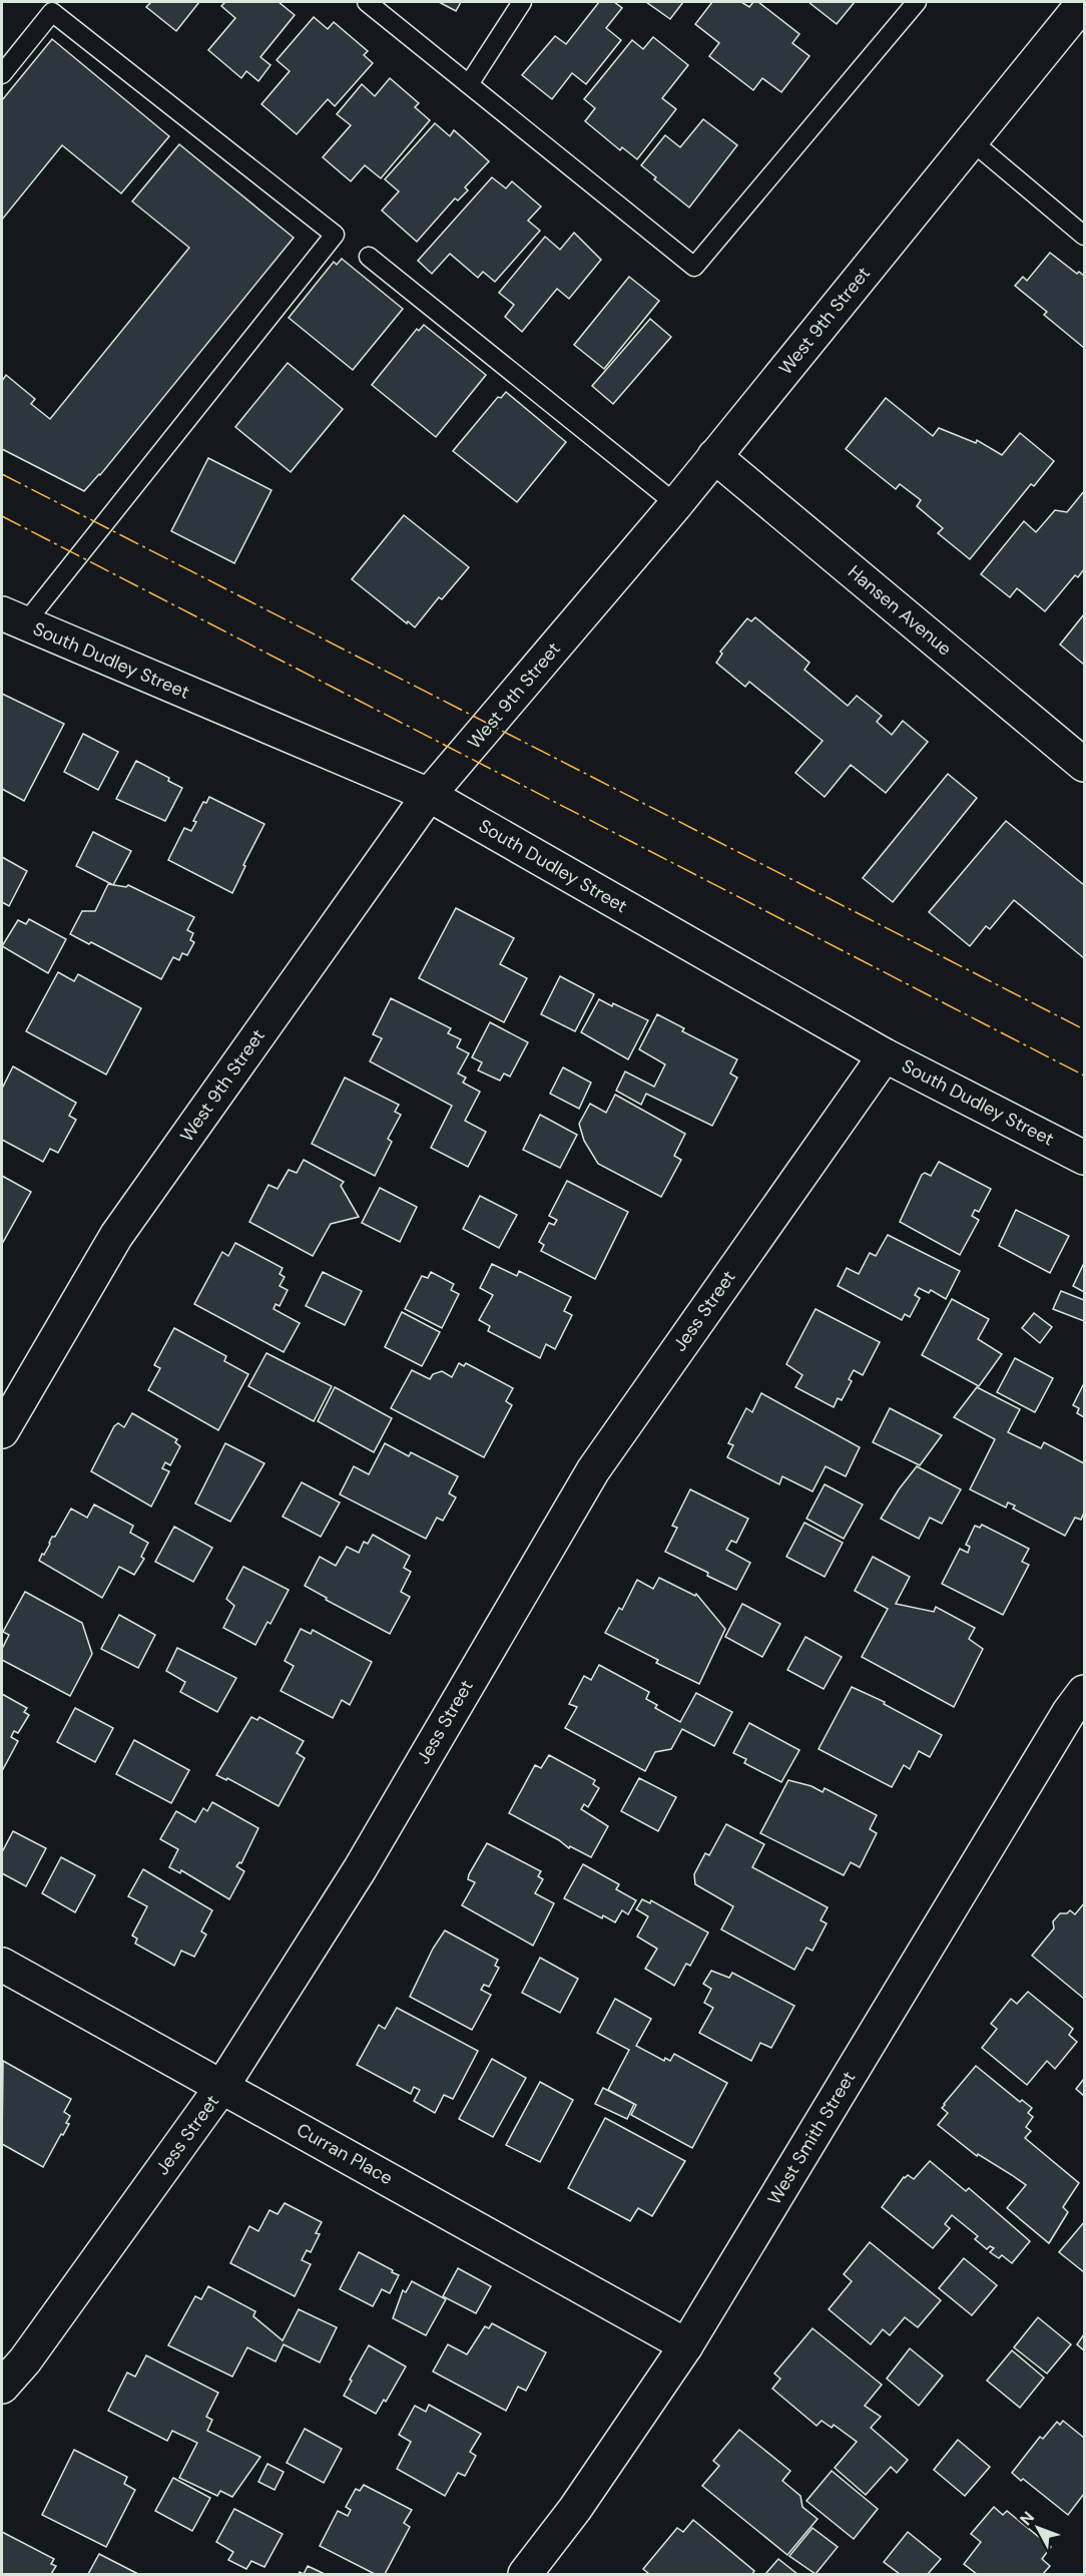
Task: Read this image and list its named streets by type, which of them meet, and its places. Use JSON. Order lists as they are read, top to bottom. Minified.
{"streets":{"street":["West 9th Street","Hansen Avenue","South Dudley Street","Jess Street","West Smith Street","Curran Place"]},"crossings":[["West 9th Street","Hansen Avenue"],["West 9th Street","South Dudley Street"],["South Dudley Street","Jess Street"],["Jess Street","Curran Place"],["West Smith Street","Curran Place"]],"north":"top left"}
